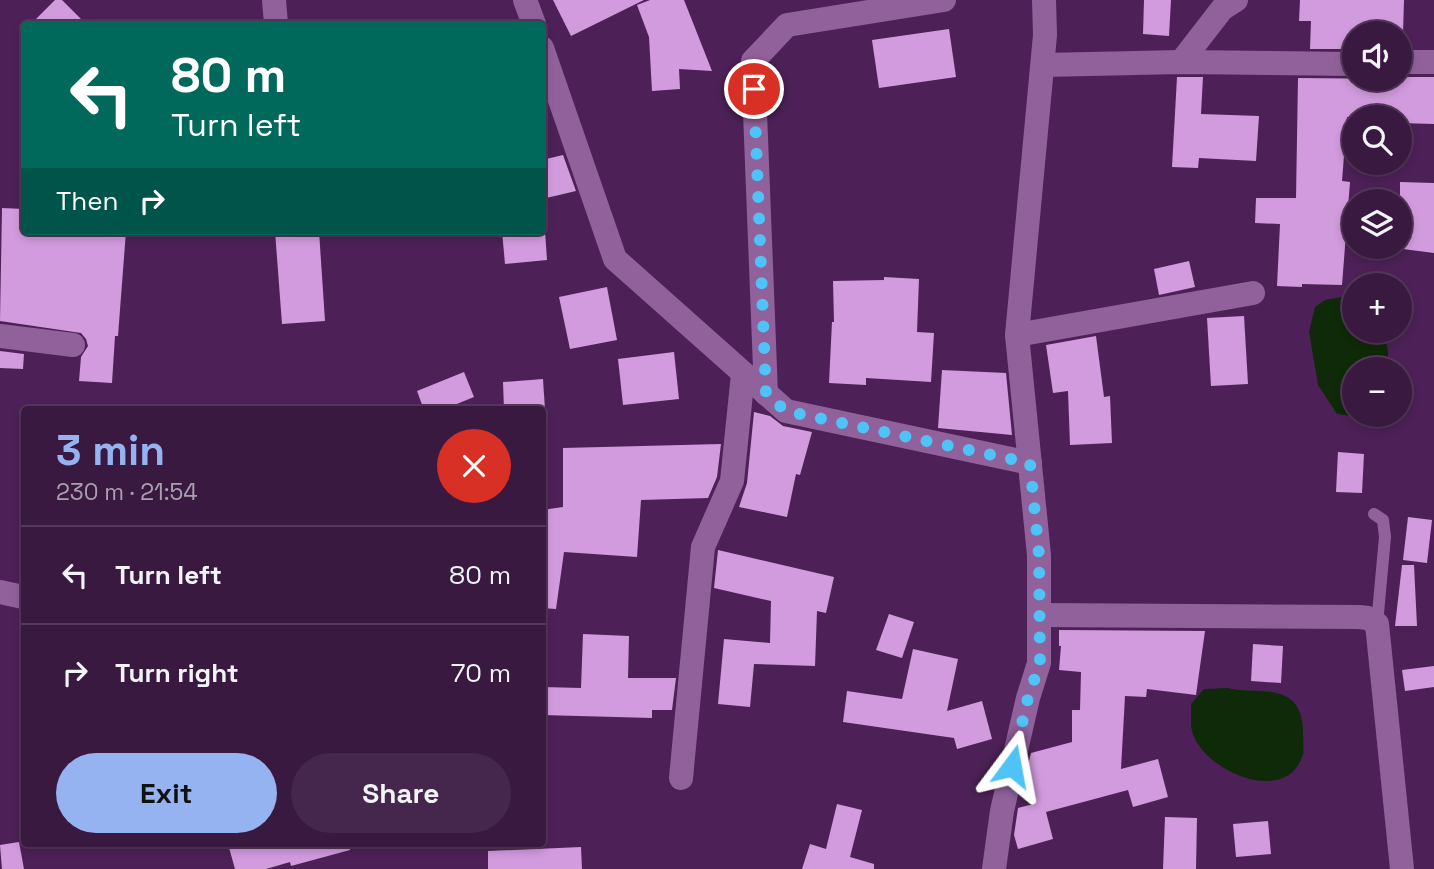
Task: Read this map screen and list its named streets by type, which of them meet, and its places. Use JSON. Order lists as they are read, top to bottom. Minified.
{"page":{"map_buttons":["+","−"],"turn":["80 m","Turn left"],"then":"Then","heading":["3 min","230 m · 21:54"],"list":[{"name":"Turn left","value":"80 m"},{"name":"Turn right","value":"70 m"}],"buttons":["Exit","Share"]}}
